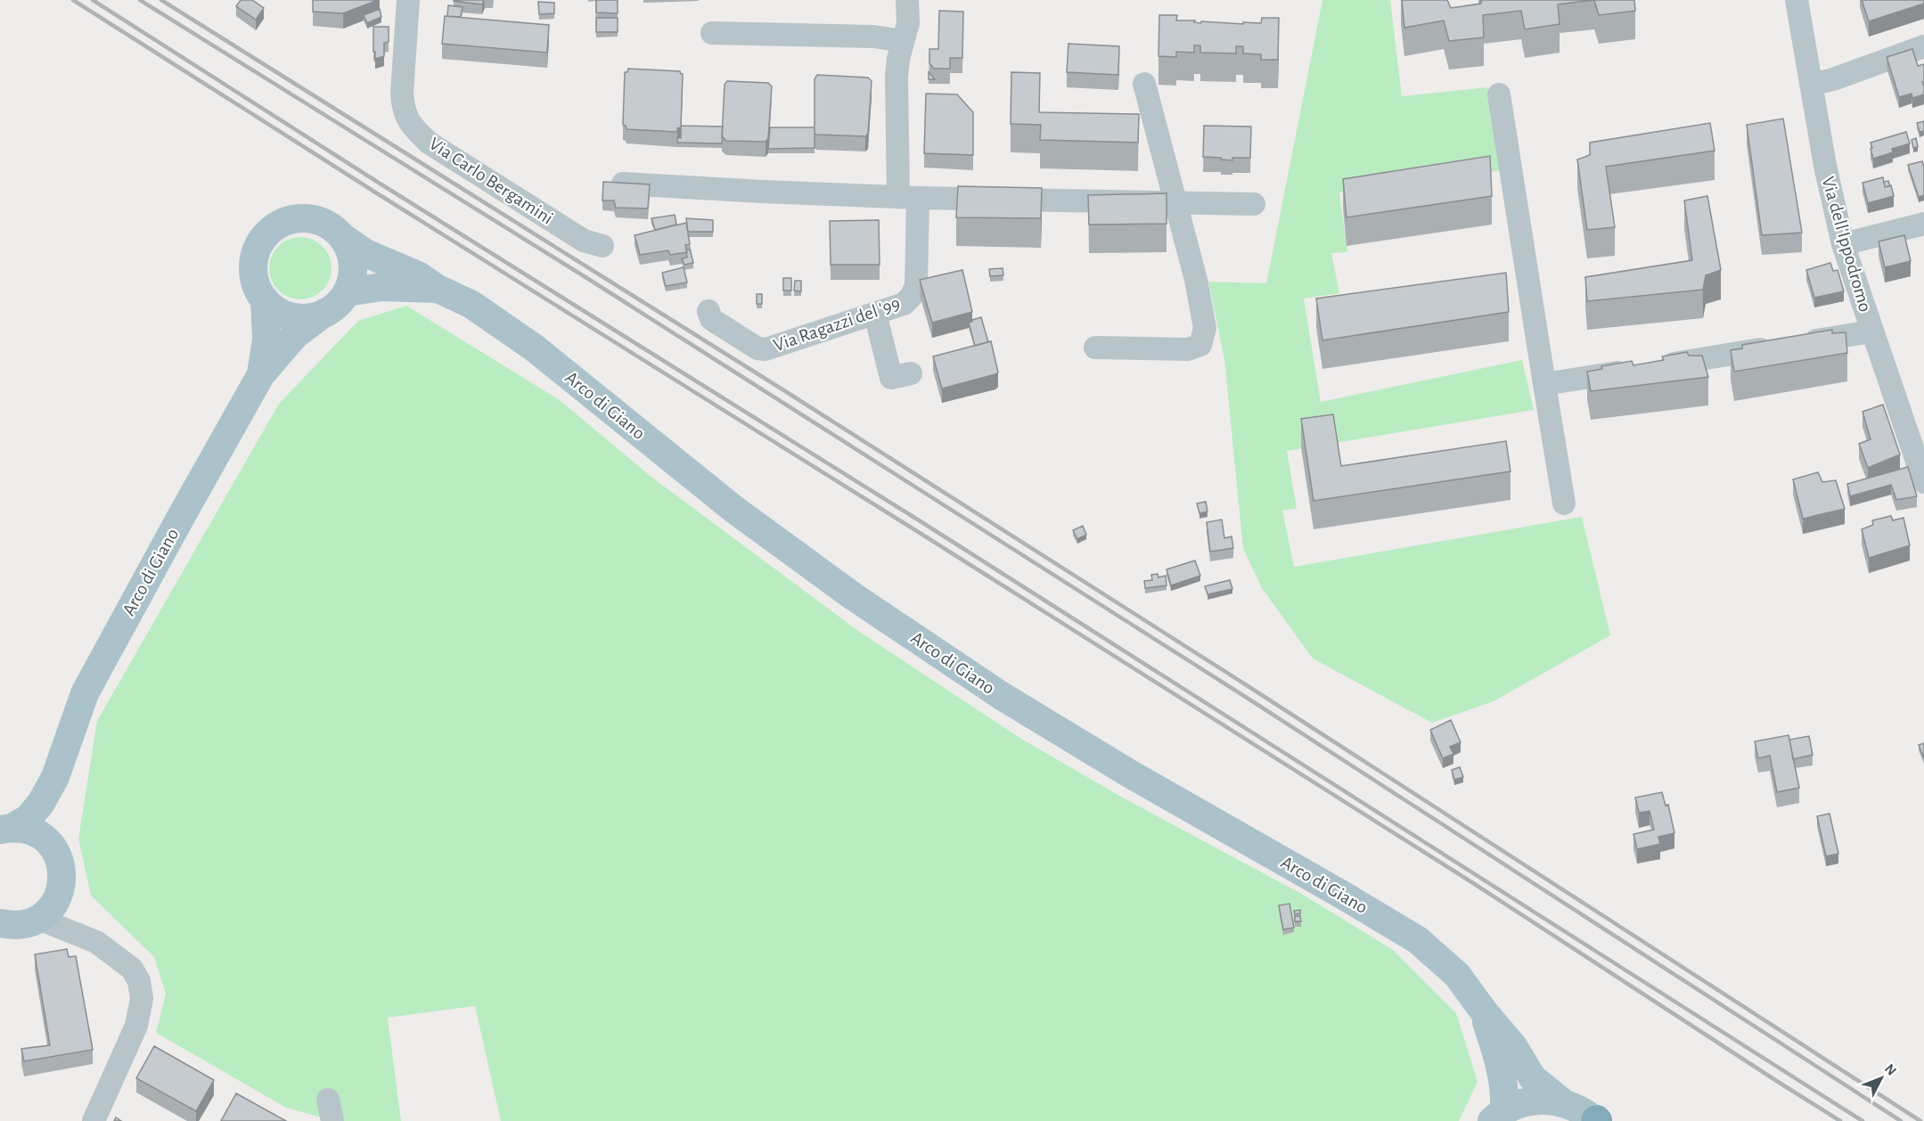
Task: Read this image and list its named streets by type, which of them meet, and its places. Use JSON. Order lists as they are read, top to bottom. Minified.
{"streets":{"main road":["Arco di Giano"],"street":["Via Carlo Bergamini","Via dell'Ippodromo","Via Ragazzi del '99"]},"north":"top right"}
